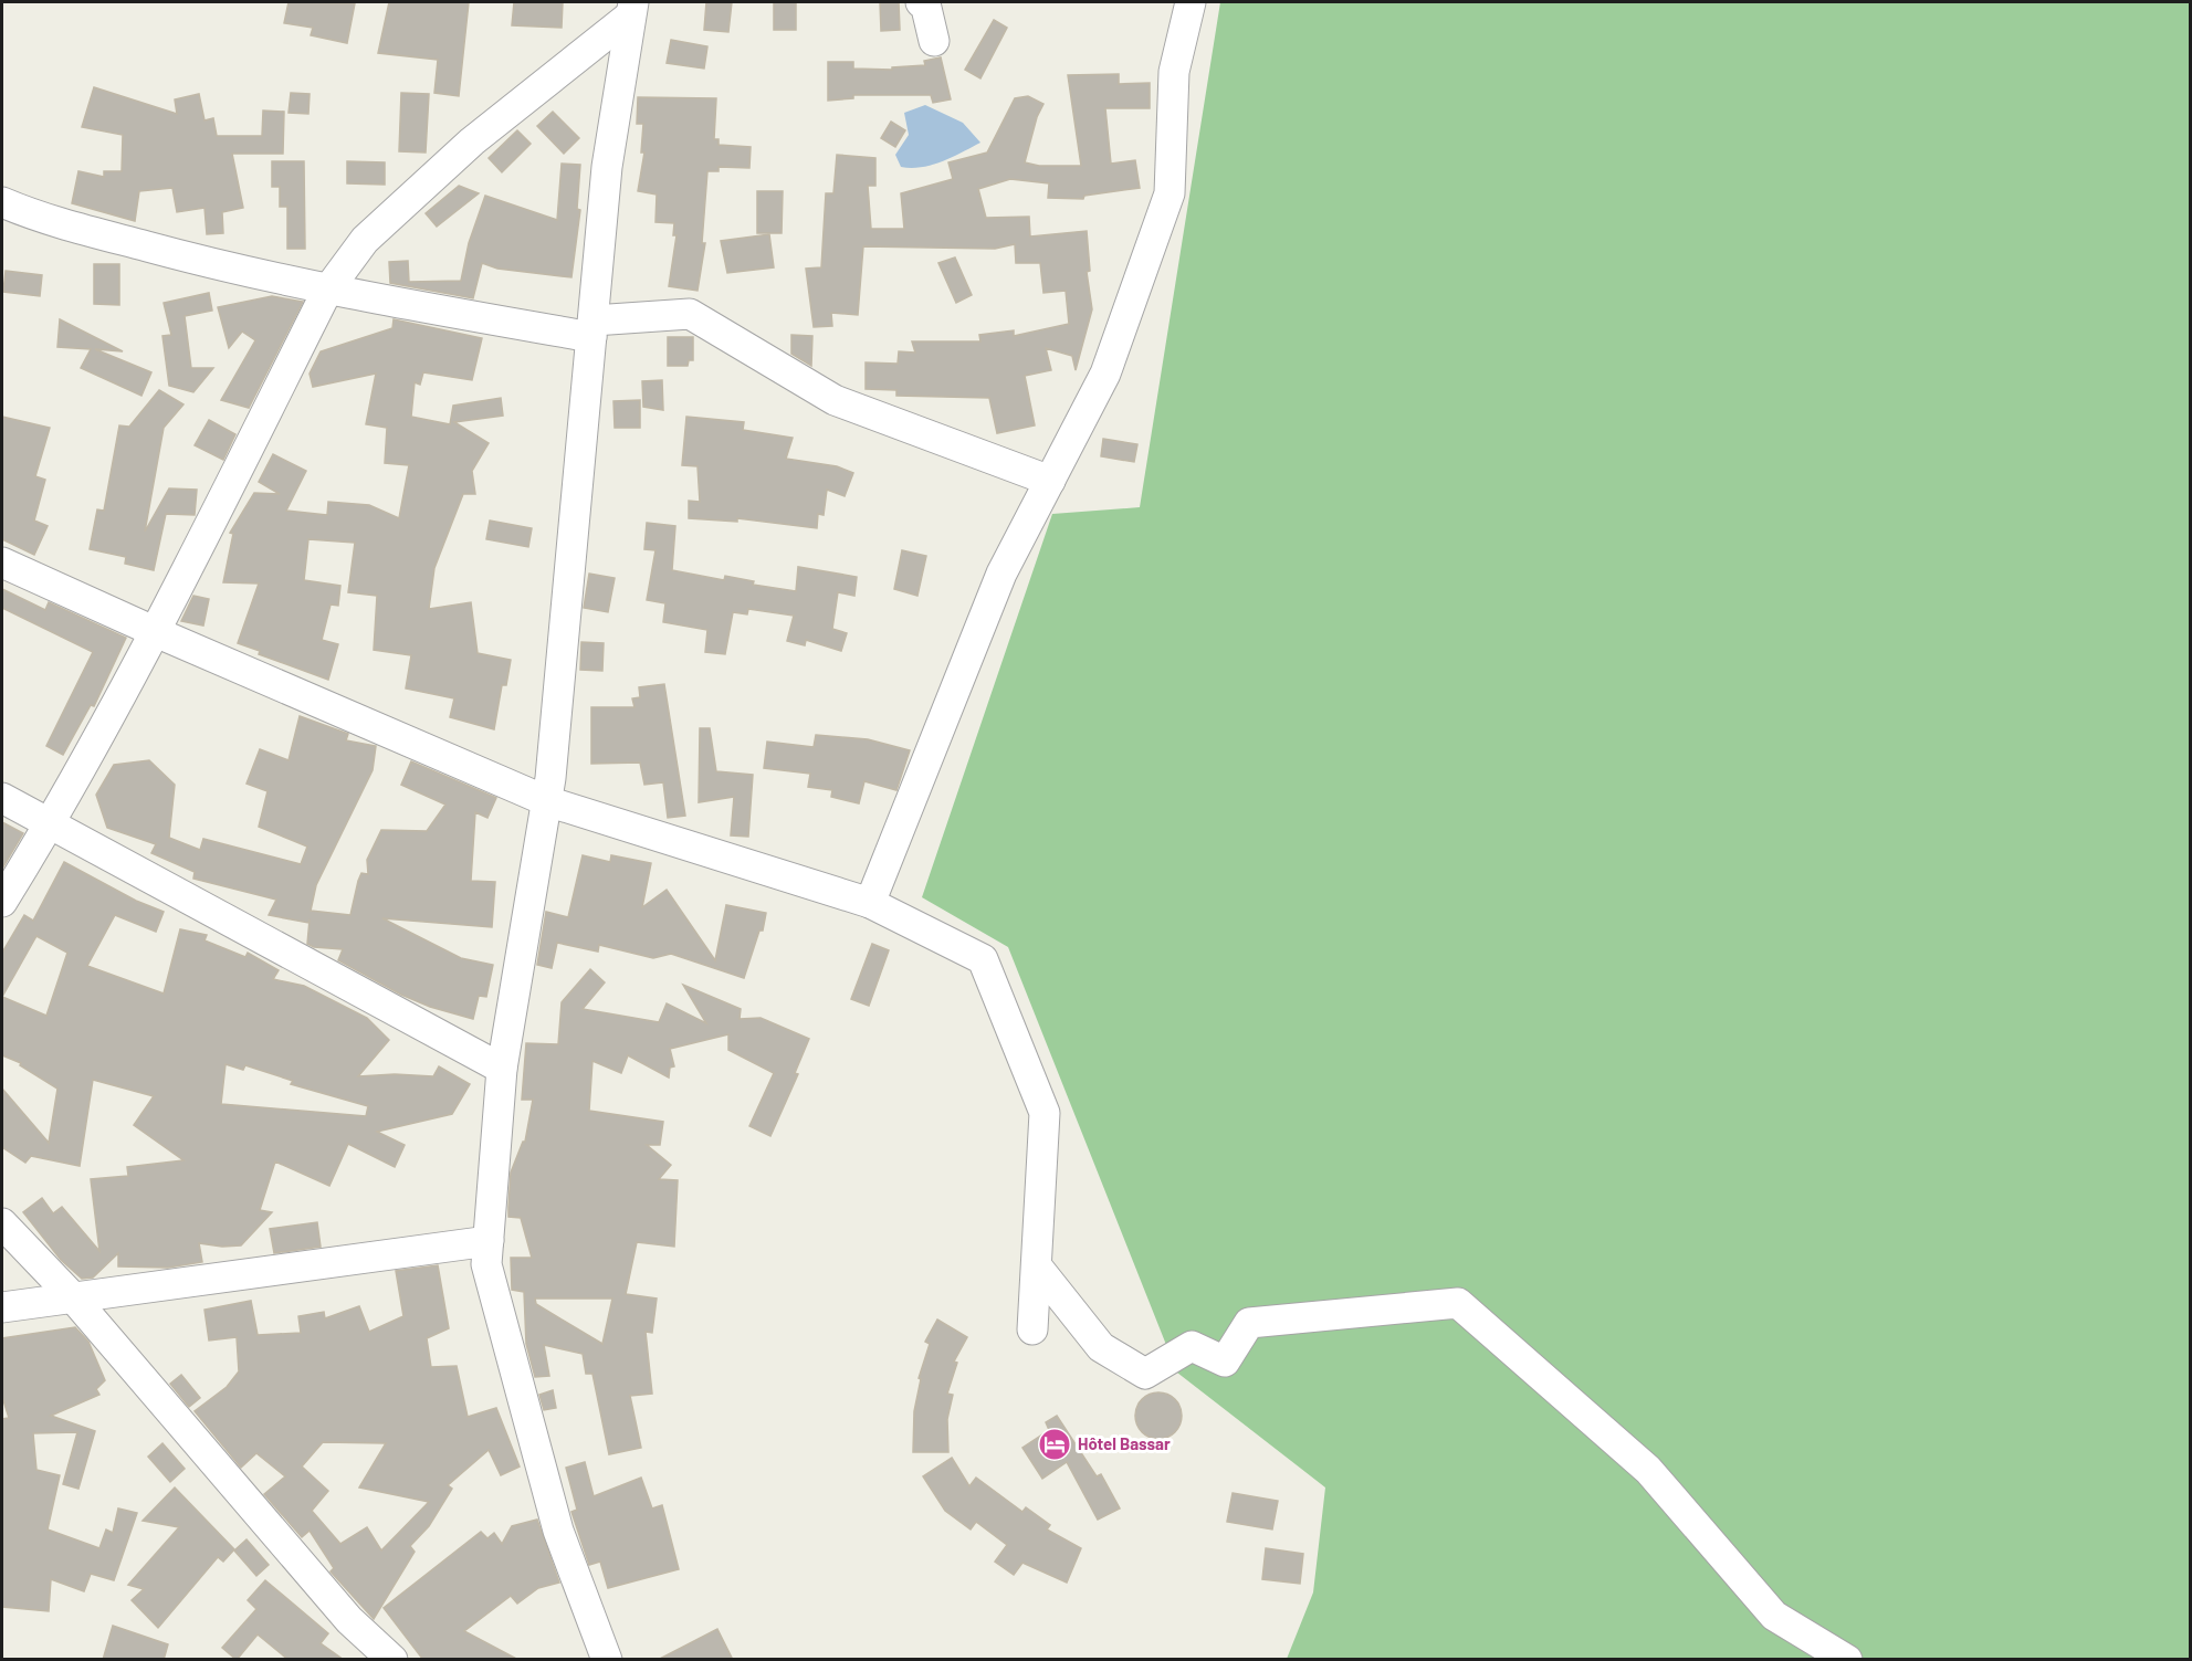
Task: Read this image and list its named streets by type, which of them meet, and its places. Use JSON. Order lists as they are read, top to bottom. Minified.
{"places":{"hotel":["Hôtel Bassar"]}}
